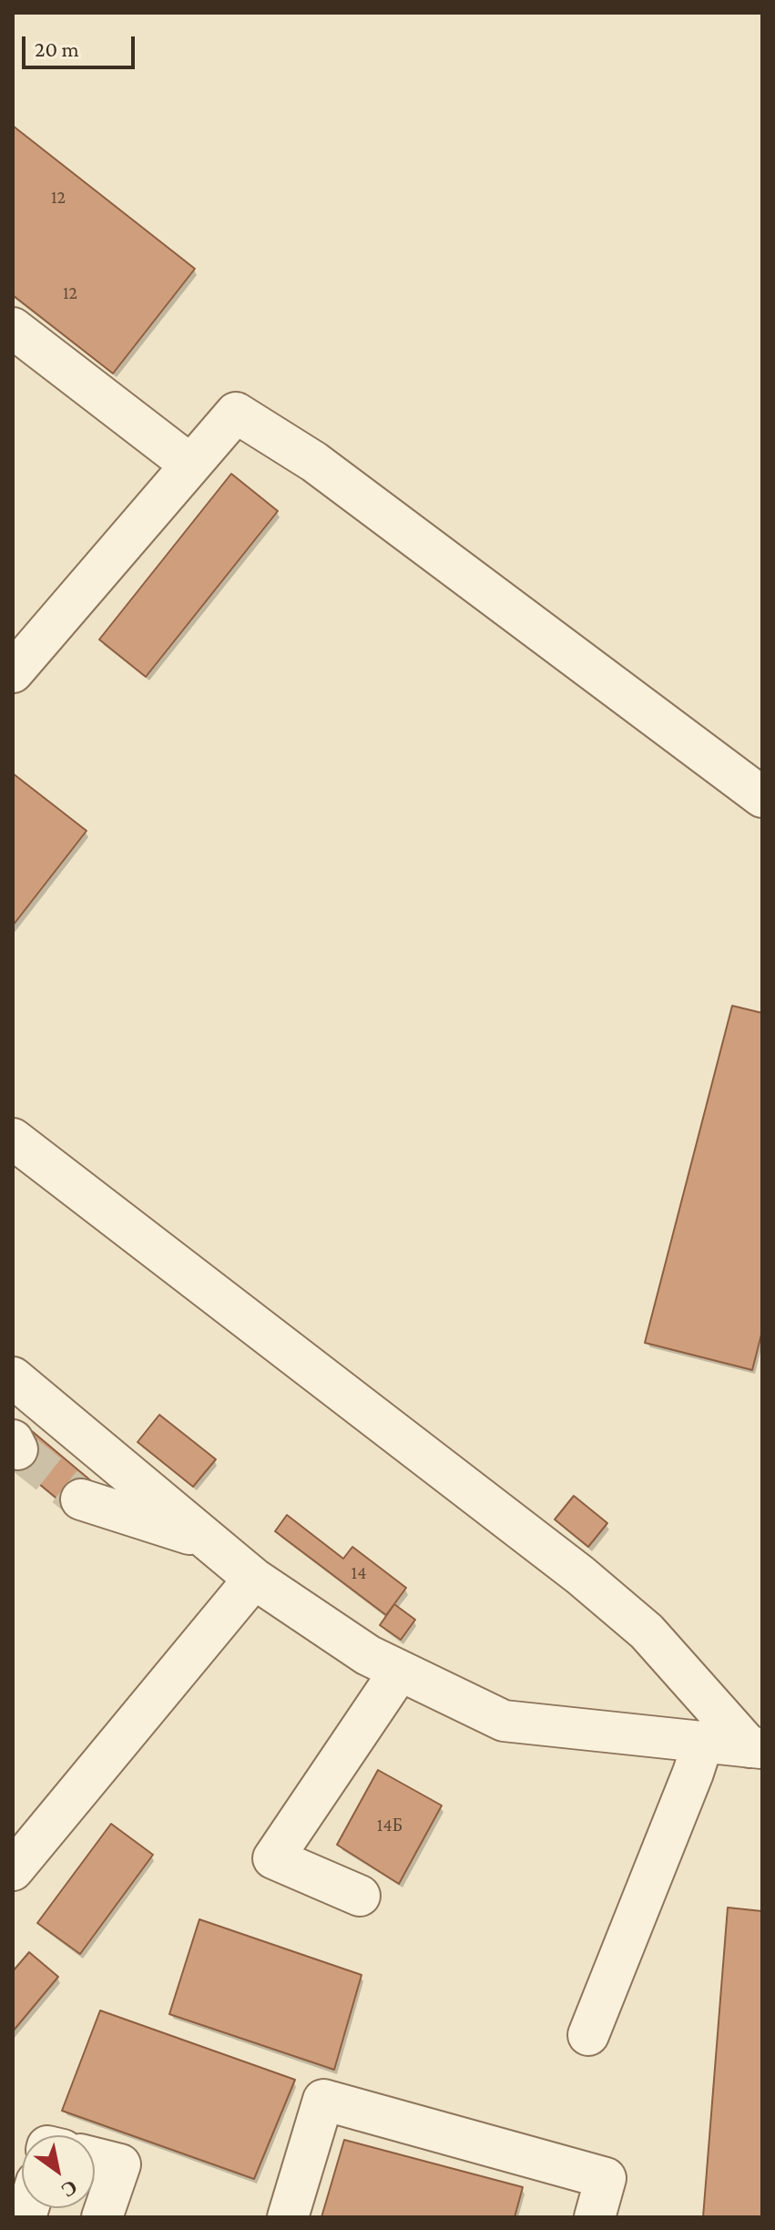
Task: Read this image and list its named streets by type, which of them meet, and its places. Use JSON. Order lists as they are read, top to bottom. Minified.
{"house_numbers":["12","12","14","14Б"],"scale_bar":"20 m","north":"bottom right"}
